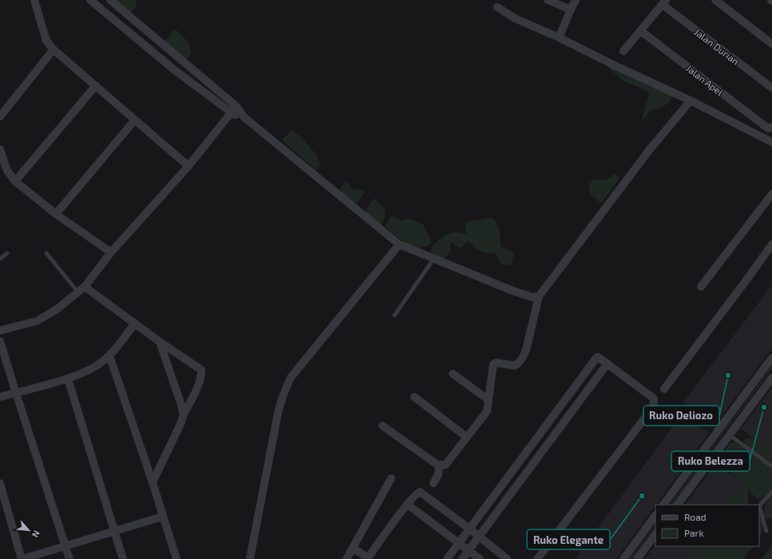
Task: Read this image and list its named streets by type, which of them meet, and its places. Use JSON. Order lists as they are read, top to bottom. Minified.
{"streets":{"street":["Jalan Durian","Jalan Apel"]},"places":["Ruko Deliozo","Ruko Belezza","Ruko Elegante"],"legend":["Road","Park"],"north":"bottom right"}
